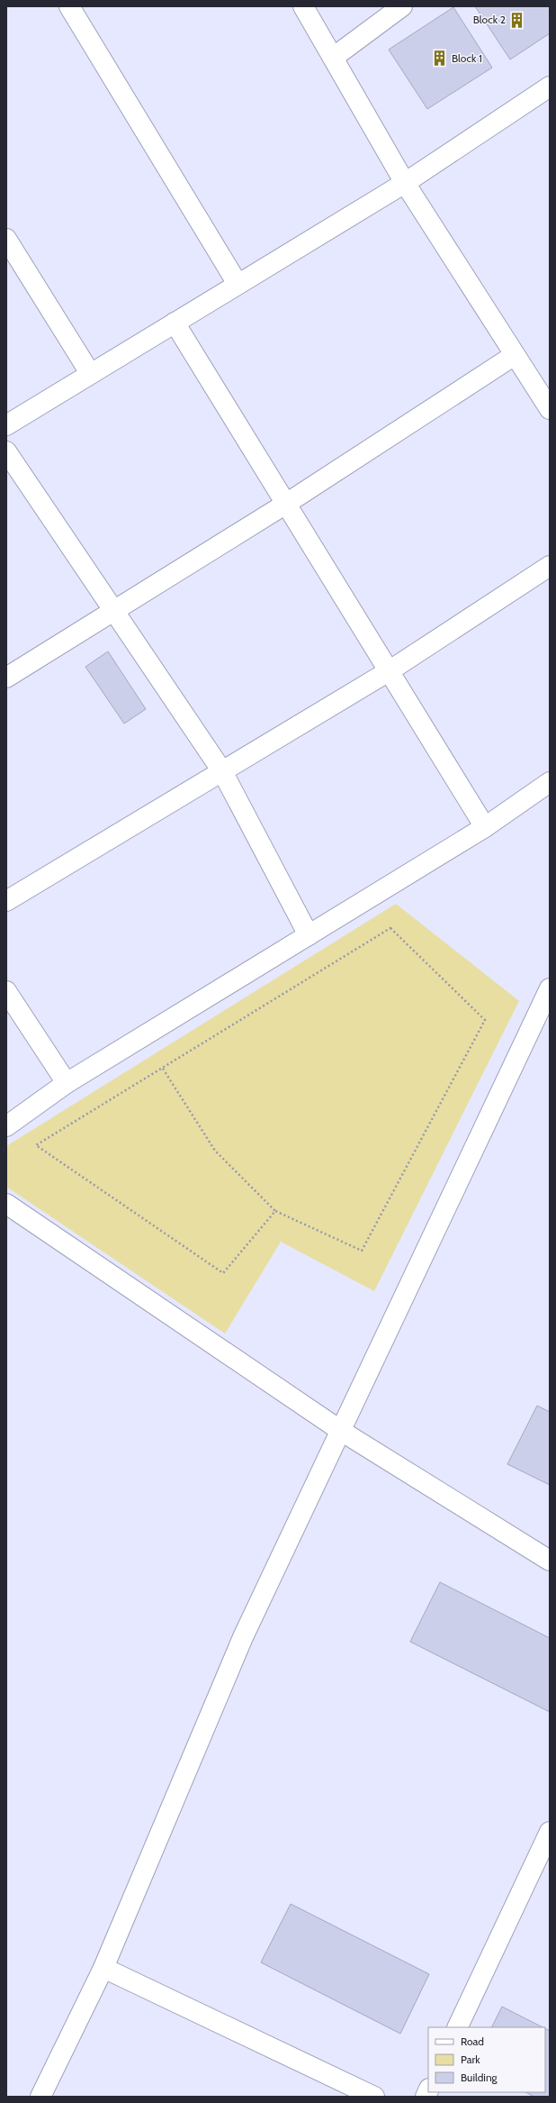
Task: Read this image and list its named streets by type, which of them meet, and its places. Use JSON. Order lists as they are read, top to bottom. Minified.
{"places":{"building":["Block 2","Block 1"]},"legend":["Road","Park","Building"]}
